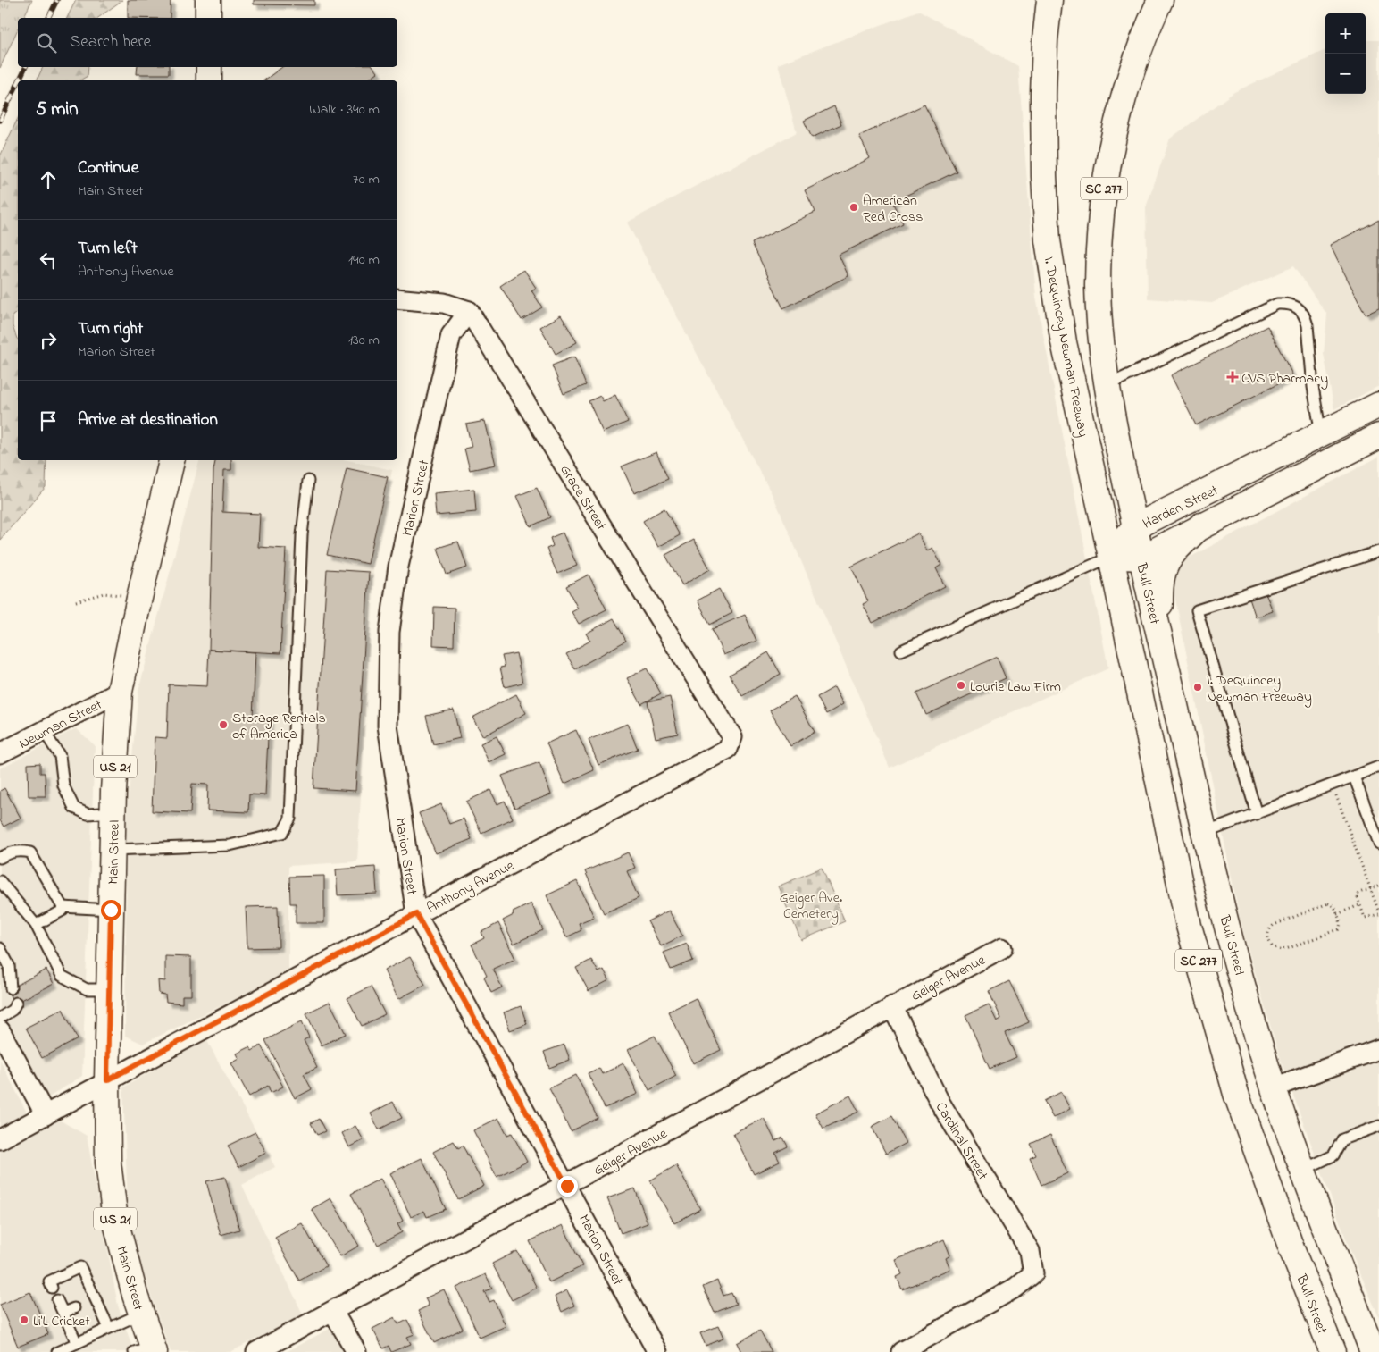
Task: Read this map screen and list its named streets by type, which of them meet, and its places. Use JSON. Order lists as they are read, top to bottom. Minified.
{"streets":{"main road":["SC 277","I. DeQuincey Newman Freeway","Harden Street","Bull Street","US 21","Main Street"],"street":["Grace Street","Marion Street","Newman Street","Anthony Avenue","Geiger Avenue","Cardinal Street"]},"crossings":[["SC 277","Harden Street"],["SC 277","Bull Street"],["I. DeQuincey Newman Freeway","Harden Street"],["I. DeQuincey Newman Freeway","Bull Street"],["Grace Street","Marion Street"],["Grace Street","Anthony Avenue"],["Marion Street","Anthony Avenue"],["Marion Street","Geiger Avenue"],["Harden Street","Bull Street"],["Newman Street","Main Street"],["Main Street","Anthony Avenue"],["Geiger Avenue","Cardinal Street"]],"parks":["Geiger Ave. Cemetery"],"places":{"other":["American Red Cross","Lourie Law Firm","I. DeQuincey Newman Freeway","Storage Rentals of America","Li'L Cricket"],"health":["CVS Pharmacy"]},"page":{"map_buttons":["+","−"],"search":"Search here","heading":["5 min","Walk · 340 m"],"list":[["Continue","Main Street","70 m"],["Turn left","Anthony Avenue","140 m"],["Turn right","Marion Street","130 m"],"Arrive at destination"]}}
